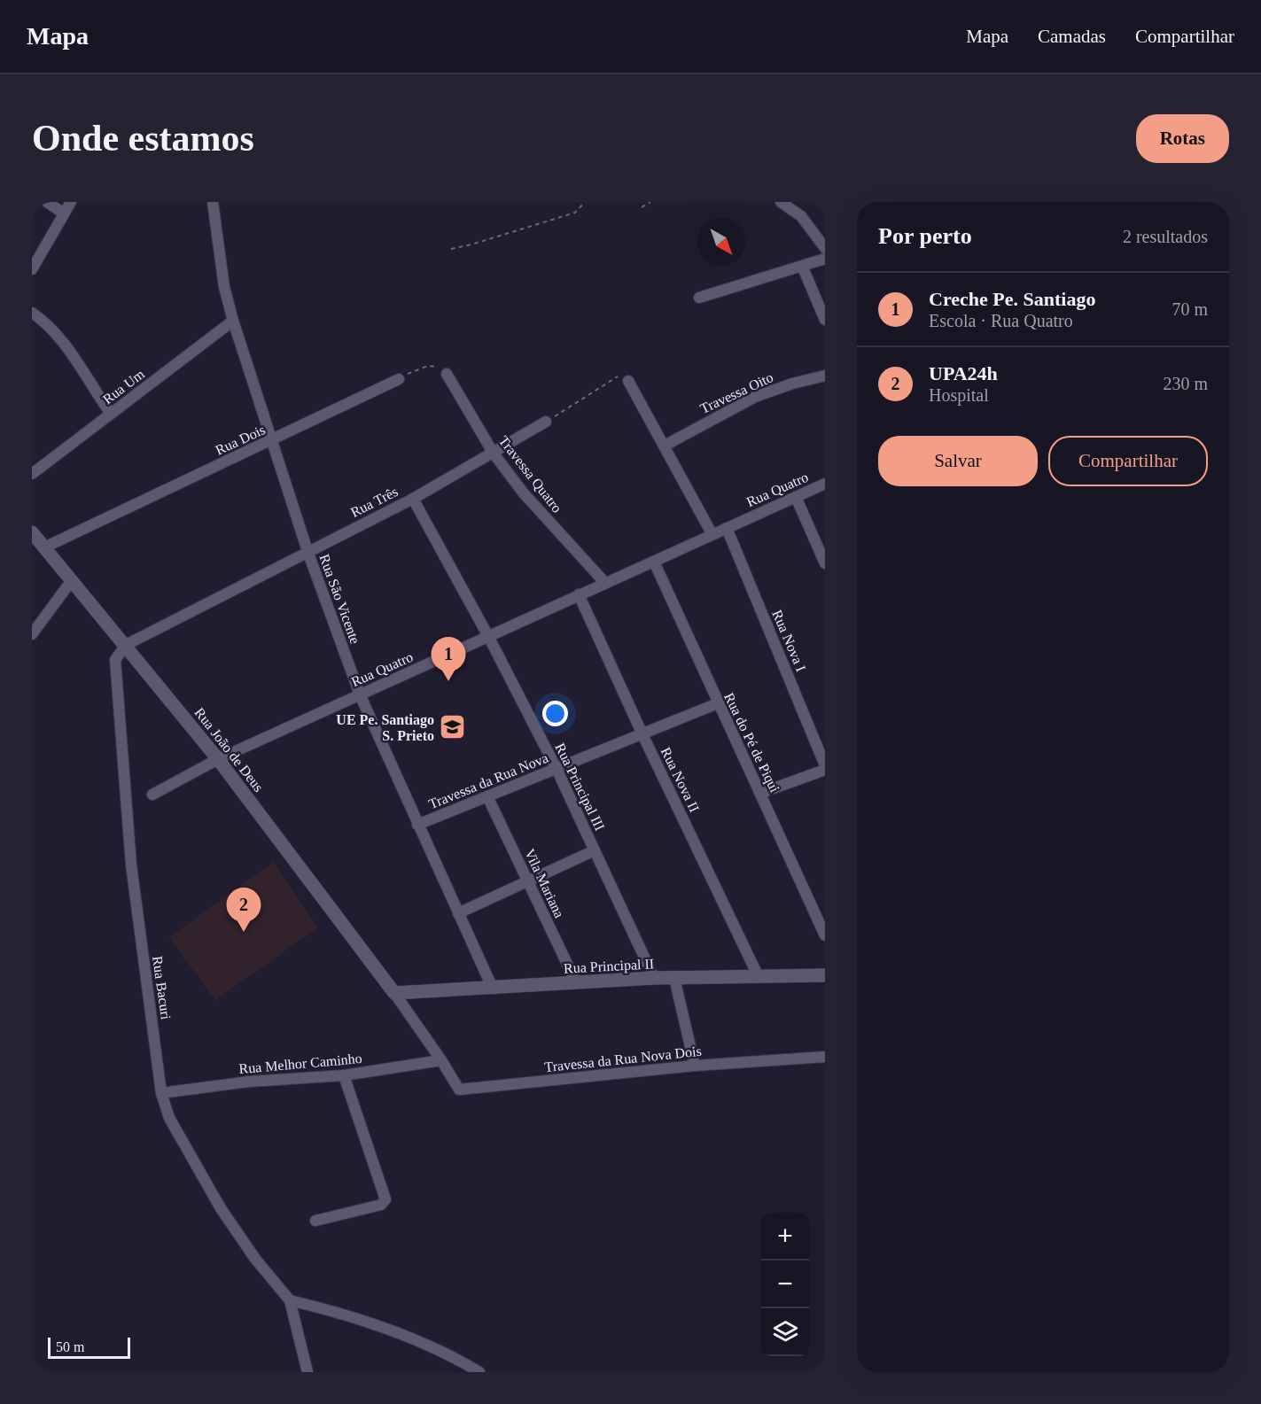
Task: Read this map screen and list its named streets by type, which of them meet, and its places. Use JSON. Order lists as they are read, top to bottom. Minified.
{"streets":{"street":["Rua Um","Travessa Oito","Rua Dois","Travessa Quatro","Rua Quatro","Rua Três","Rua São Vicente","Rua Nova I","Rua do Pé de Piqui","Rua João de Deus","Rua Nova II","Travessa da Rua Nova","Rua Principal III","Vila Mariana","Rua Principal II","Rua Bacuri","Travessa da Rua Nova Dois","Rua Melhor Caminho"]},"crossings":[["Rua Um","Rua São Vicente"],["Rua Dois","Rua São Vicente"],["Rua Dois","Rua João de Deus"],["Travessa Quatro","Rua Quatro"],["Travessa Quatro","Rua Três"],["Rua Quatro","Rua São Vicente"],["Rua Quatro","Rua Nova I"],["Rua Quatro","Rua do Pé de Piqui"],["Rua Quatro","Rua João de Deus"],["Rua Quatro","Rua Nova II"],["Rua Quatro","Rua Principal III"],["Rua Três","Rua São Vicente"],["Rua Três","Rua João de Deus"],["Rua Três","Rua Principal III"],["Rua Três","Rua Bacuri"],["Rua São Vicente","Travessa da Rua Nova"],["Rua São Vicente","Rua Principal II"],["Rua do Pé de Piqui","Travessa da Rua Nova"],["Rua João de Deus","Rua Principal II"],["Rua João de Deus","Rua Bacuri"],["Rua Nova II","Travessa da Rua Nova"],["Rua Nova II","Rua Principal II"],["Travessa da Rua Nova","Rua Principal III"],["Travessa da Rua Nova","Vila Mariana"],["Rua Principal III","Rua Principal II"],["Vila Mariana","Rua Principal II"],["Rua Bacuri","Rua Melhor Caminho"],["Travessa da Rua Nova Dois","Rua Melhor Caminho"]],"places":{"school or university":["UE Pe. Santiago S. Prieto"]},"scale_bar":"50 m","north":"bottom right","page":{"header":"Mapa","nav":["Mapa","Camadas","Compartilhar"],"buttons":["Rotas",["Salvar","Compartilhar"]],"title":"Onde estamos","heading":["Por perto","2 resultados"],"list":[{"mark":"1","name":"Creche Pe. Santiago","note":"Escola · Rua Quatro","value":"70 m"},{"mark":"2","name":"UPA24h","note":"Hospital","value":"230 m"}],"pins":["1","2"],"map_buttons":["+","−"],"scale":"50 m"}}
